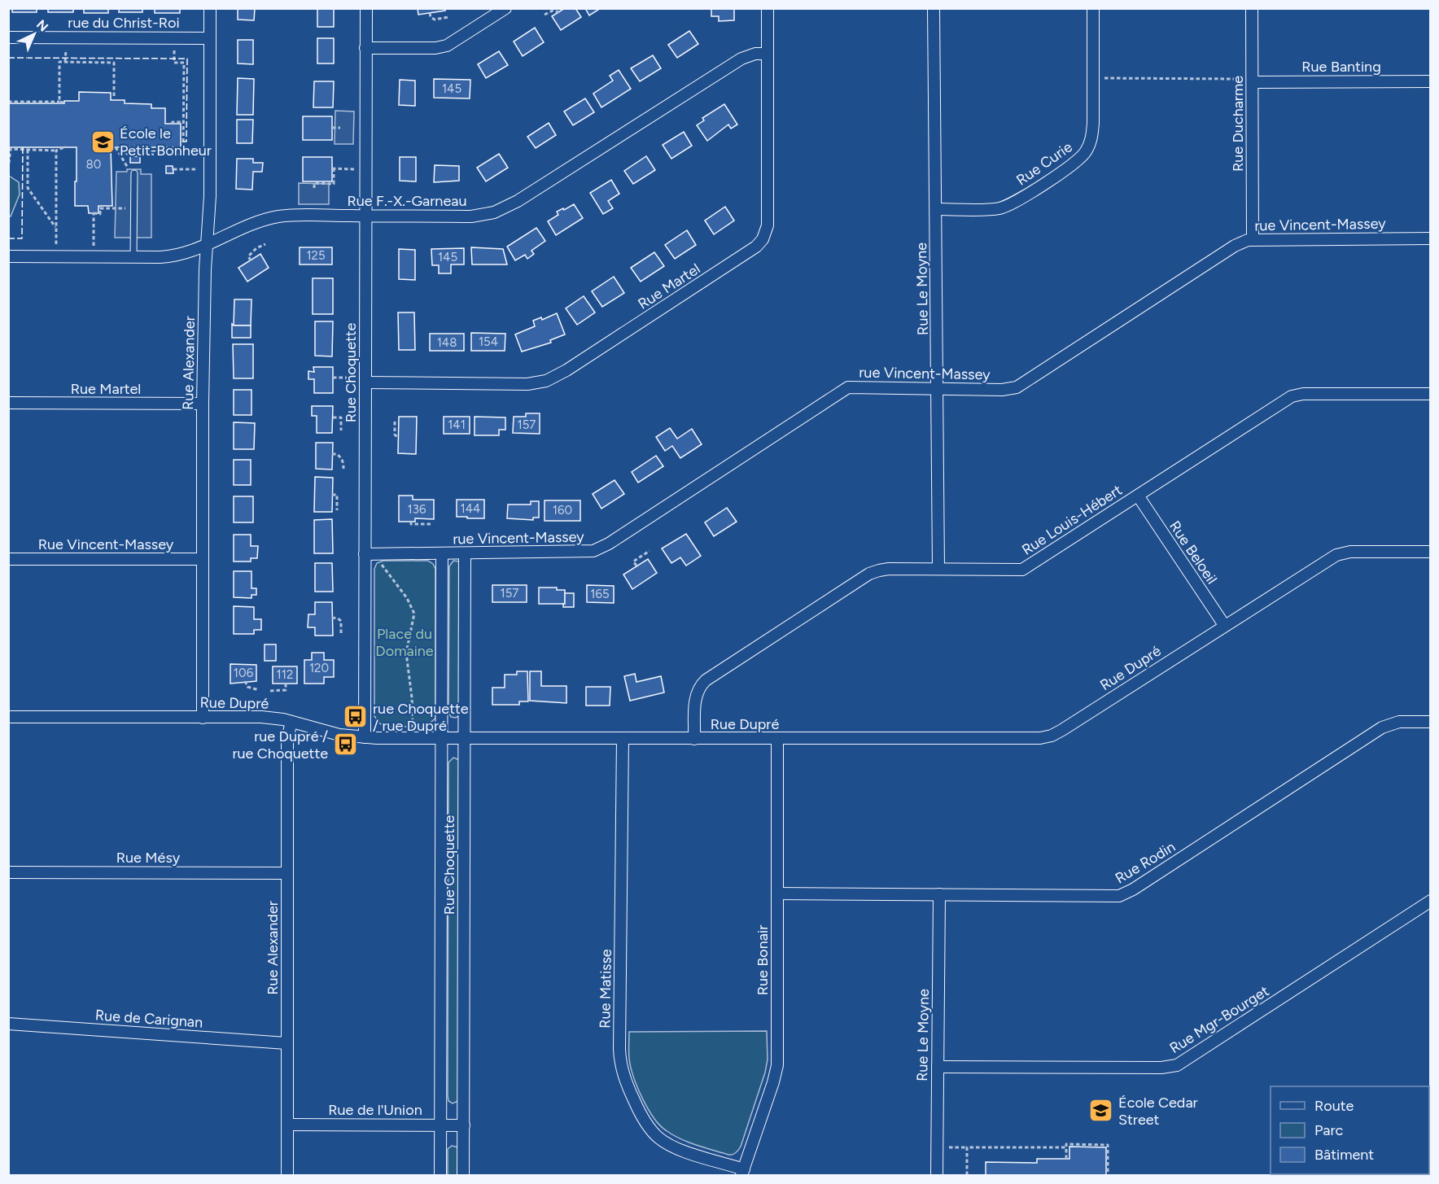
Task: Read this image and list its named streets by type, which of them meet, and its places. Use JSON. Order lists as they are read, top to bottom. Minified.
{"streets":{"street":["rue du Christ-Roi","Rue Banting","Rue Ducharme","Rue Curie","Rue F.-X.-Garneau","rue Vincent-Massey","Rue Martel","Rue Le Moyne","Rue Alexander","Rue Choquette","Rue Louis-Hébert","Rue Vincent-Massey","Rue Beloeil","Rue Dupré","Rue Mésy","Rue Rodin","Rue Bonair","Rue Matisse","Rue de Carignan","Rue Mgr-Bourget","Rue de l'Union"]},"crossings":[["rue du Christ-Roi","Rue Alexander"],["Rue Banting","Rue Ducharme"],["Rue Ducharme","rue Vincent-Massey"],["Rue Curie","Rue Le Moyne"],["Rue F.-X.-Garneau","Rue Martel"],["Rue F.-X.-Garneau","Rue Alexander"],["Rue F.-X.-Garneau","Rue Choquette"],["rue Vincent-Massey","Rue Le Moyne"],["rue Vincent-Massey","Rue Choquette"],["Rue Martel","Rue Alexander"],["Rue Martel","Rue Choquette"],["Rue Le Moyne","Rue Louis-Hébert"],["Rue Le Moyne","Rue Rodin"],["Rue Le Moyne","Rue Mgr-Bourget"],["Rue Alexander","Rue Vincent-Massey"],["Rue Alexander","Rue Dupré"],["Rue Alexander","Rue Mésy"],["Rue Alexander","Rue de Carignan"],["Rue Alexander","Rue de l'Union"],["Rue Choquette","Rue Dupré"],["Rue Choquette","Rue de l'Union"],["Rue Louis-Hébert","Rue Beloeil"],["Rue Louis-Hébert","Rue Dupré"],["Rue Beloeil","Rue Dupré"],["Rue Dupré","Rue Bonair"],["Rue Dupré","Rue Matisse"],["Rue Rodin","Rue Bonair"],["Rue Bonair","Rue Matisse"]],"parks":["Place du Domaine"],"places":{"school or university":["École le Petit-Bonheur","École Cedar Street"],"bus stop":["rue Choquette / rue Dupré","rue Dupré / rue Choquette"]},"house_numbers":["145","80","125","145","154","148","141","157","144","136","160","157","165","120","106","112"],"legend":["Route","Parc","Bâtiment"],"north":"top right"}
